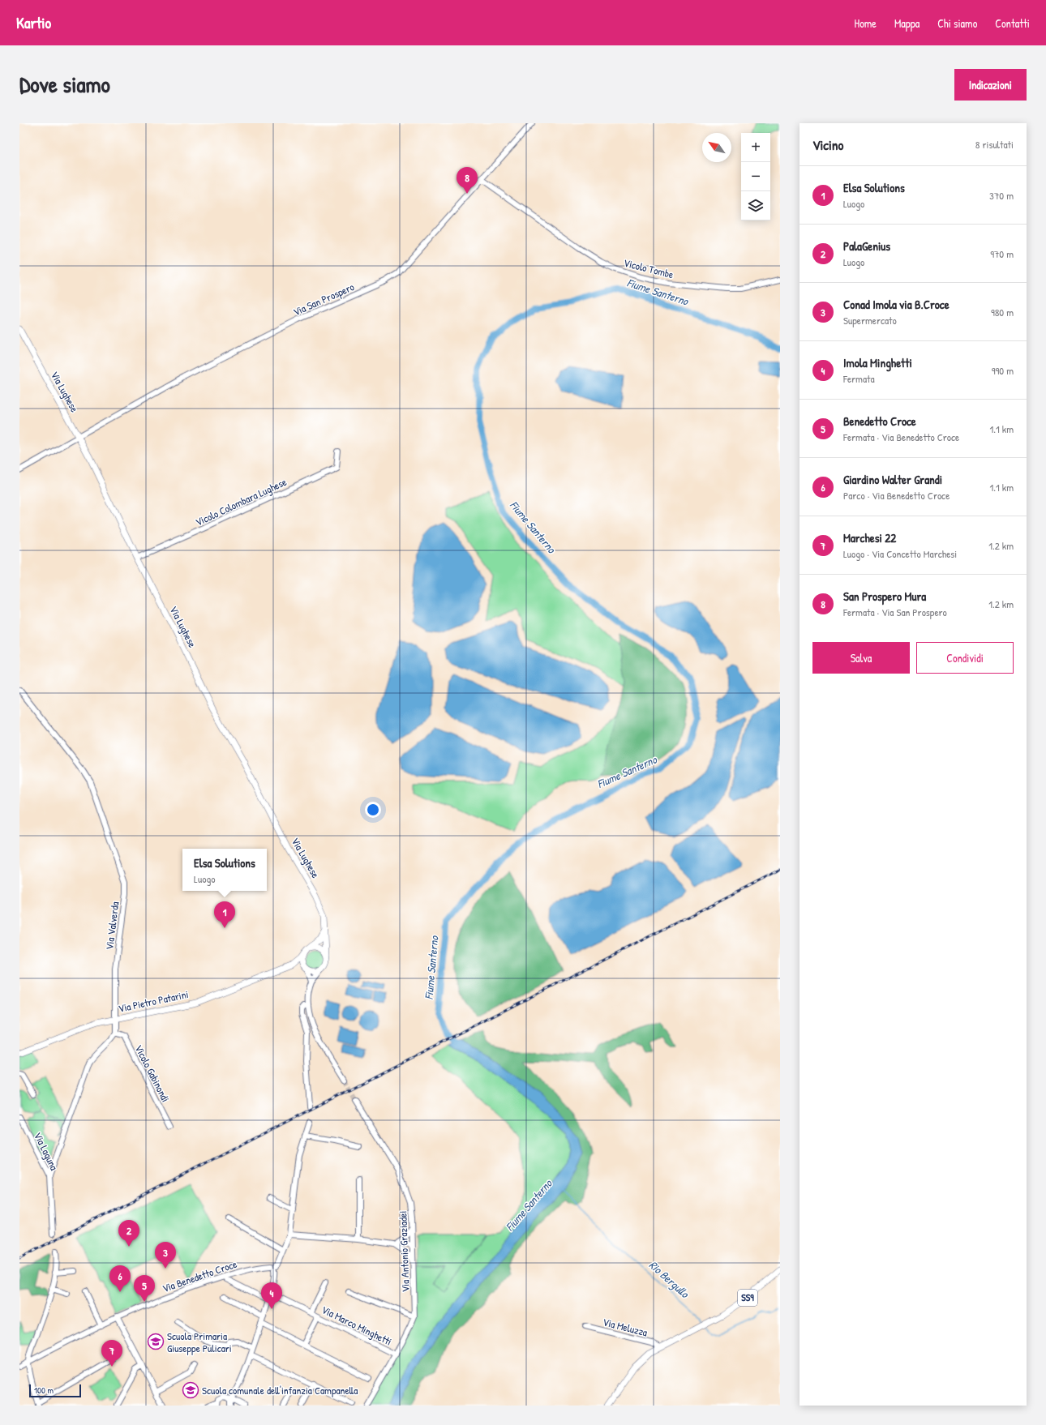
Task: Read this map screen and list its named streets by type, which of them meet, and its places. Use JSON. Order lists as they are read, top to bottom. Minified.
{"streets":{"main road":["Via Lughese","Via Pietro Patarini","SS9"],"street":["Vicolo Tombe","Via San Prospero","Vicolo Colombara Lughese","Via Valverda","Vicolo Gabinondi","Via Laguna","Via Antonio Graziadei","Via Benedetto Croce","Via Marco Minghetti","Via Meluzza"]},"crossings":[["Vicolo Tombe","Via San Prospero"],["Via San Prospero","Via Lughese"],["Via Lughese","Vicolo Colombara Lughese"],["Via Lughese","Via Pietro Patarini"],["Via Valverda","Via Pietro Patarini"],["Via Valverda","Vicolo Gabinondi"],["Via Antonio Graziadei","Via Marco Minghetti"],["SS9","Via Meluzza"]],"water":["Fiume Santerno","Rio Bergullo"],"places":{"school or university":["Scuola Primaria Giuseppe Pulicari","Scuola comunale dell'infanzia Campanella"]},"scale_bar":"100 m","north":"top left","page":{"header":"Kartio","nav":["Home","Mappa","Chi siamo","Contatti"],"title":"Dove siamo","buttons":["Indicazioni",["Salva","Condividi"]],"heading":["Vicino","8 risultati"],"map_buttons":["+","−"],"list":[{"mark":"1","name":"Elsa Solutions","note":"Luogo","value":"370 m"},{"mark":"2","name":"PalaGenius","note":"Luogo","value":"970 m"},{"mark":"3","name":"Conad Imola via B.Croce","note":"Supermercato","value":"980 m"},{"mark":"4","name":"Imola Minghetti","note":"Fermata","value":"990 m"},{"mark":"5","name":"Benedetto Croce","note":"Fermata · Via Benedetto Croce","value":"1.1 km"},{"mark":"6","name":"Giardino Walter Grandi","note":"Parco · Via Benedetto Croce","value":"1.1 km"},{"mark":"7","name":"Marchesi 22","note":"Luogo · Via Concetto Marchesi","value":"1.2 km"},{"mark":"8","name":"San Prospero Mura","note":"Fermata · Via San Prospero","value":"1.2 km"}],"pins":["8","1","2","3","6","5","4","7"],"popup":["Elsa Solutions","Luogo"],"scale":"100 m"}}
